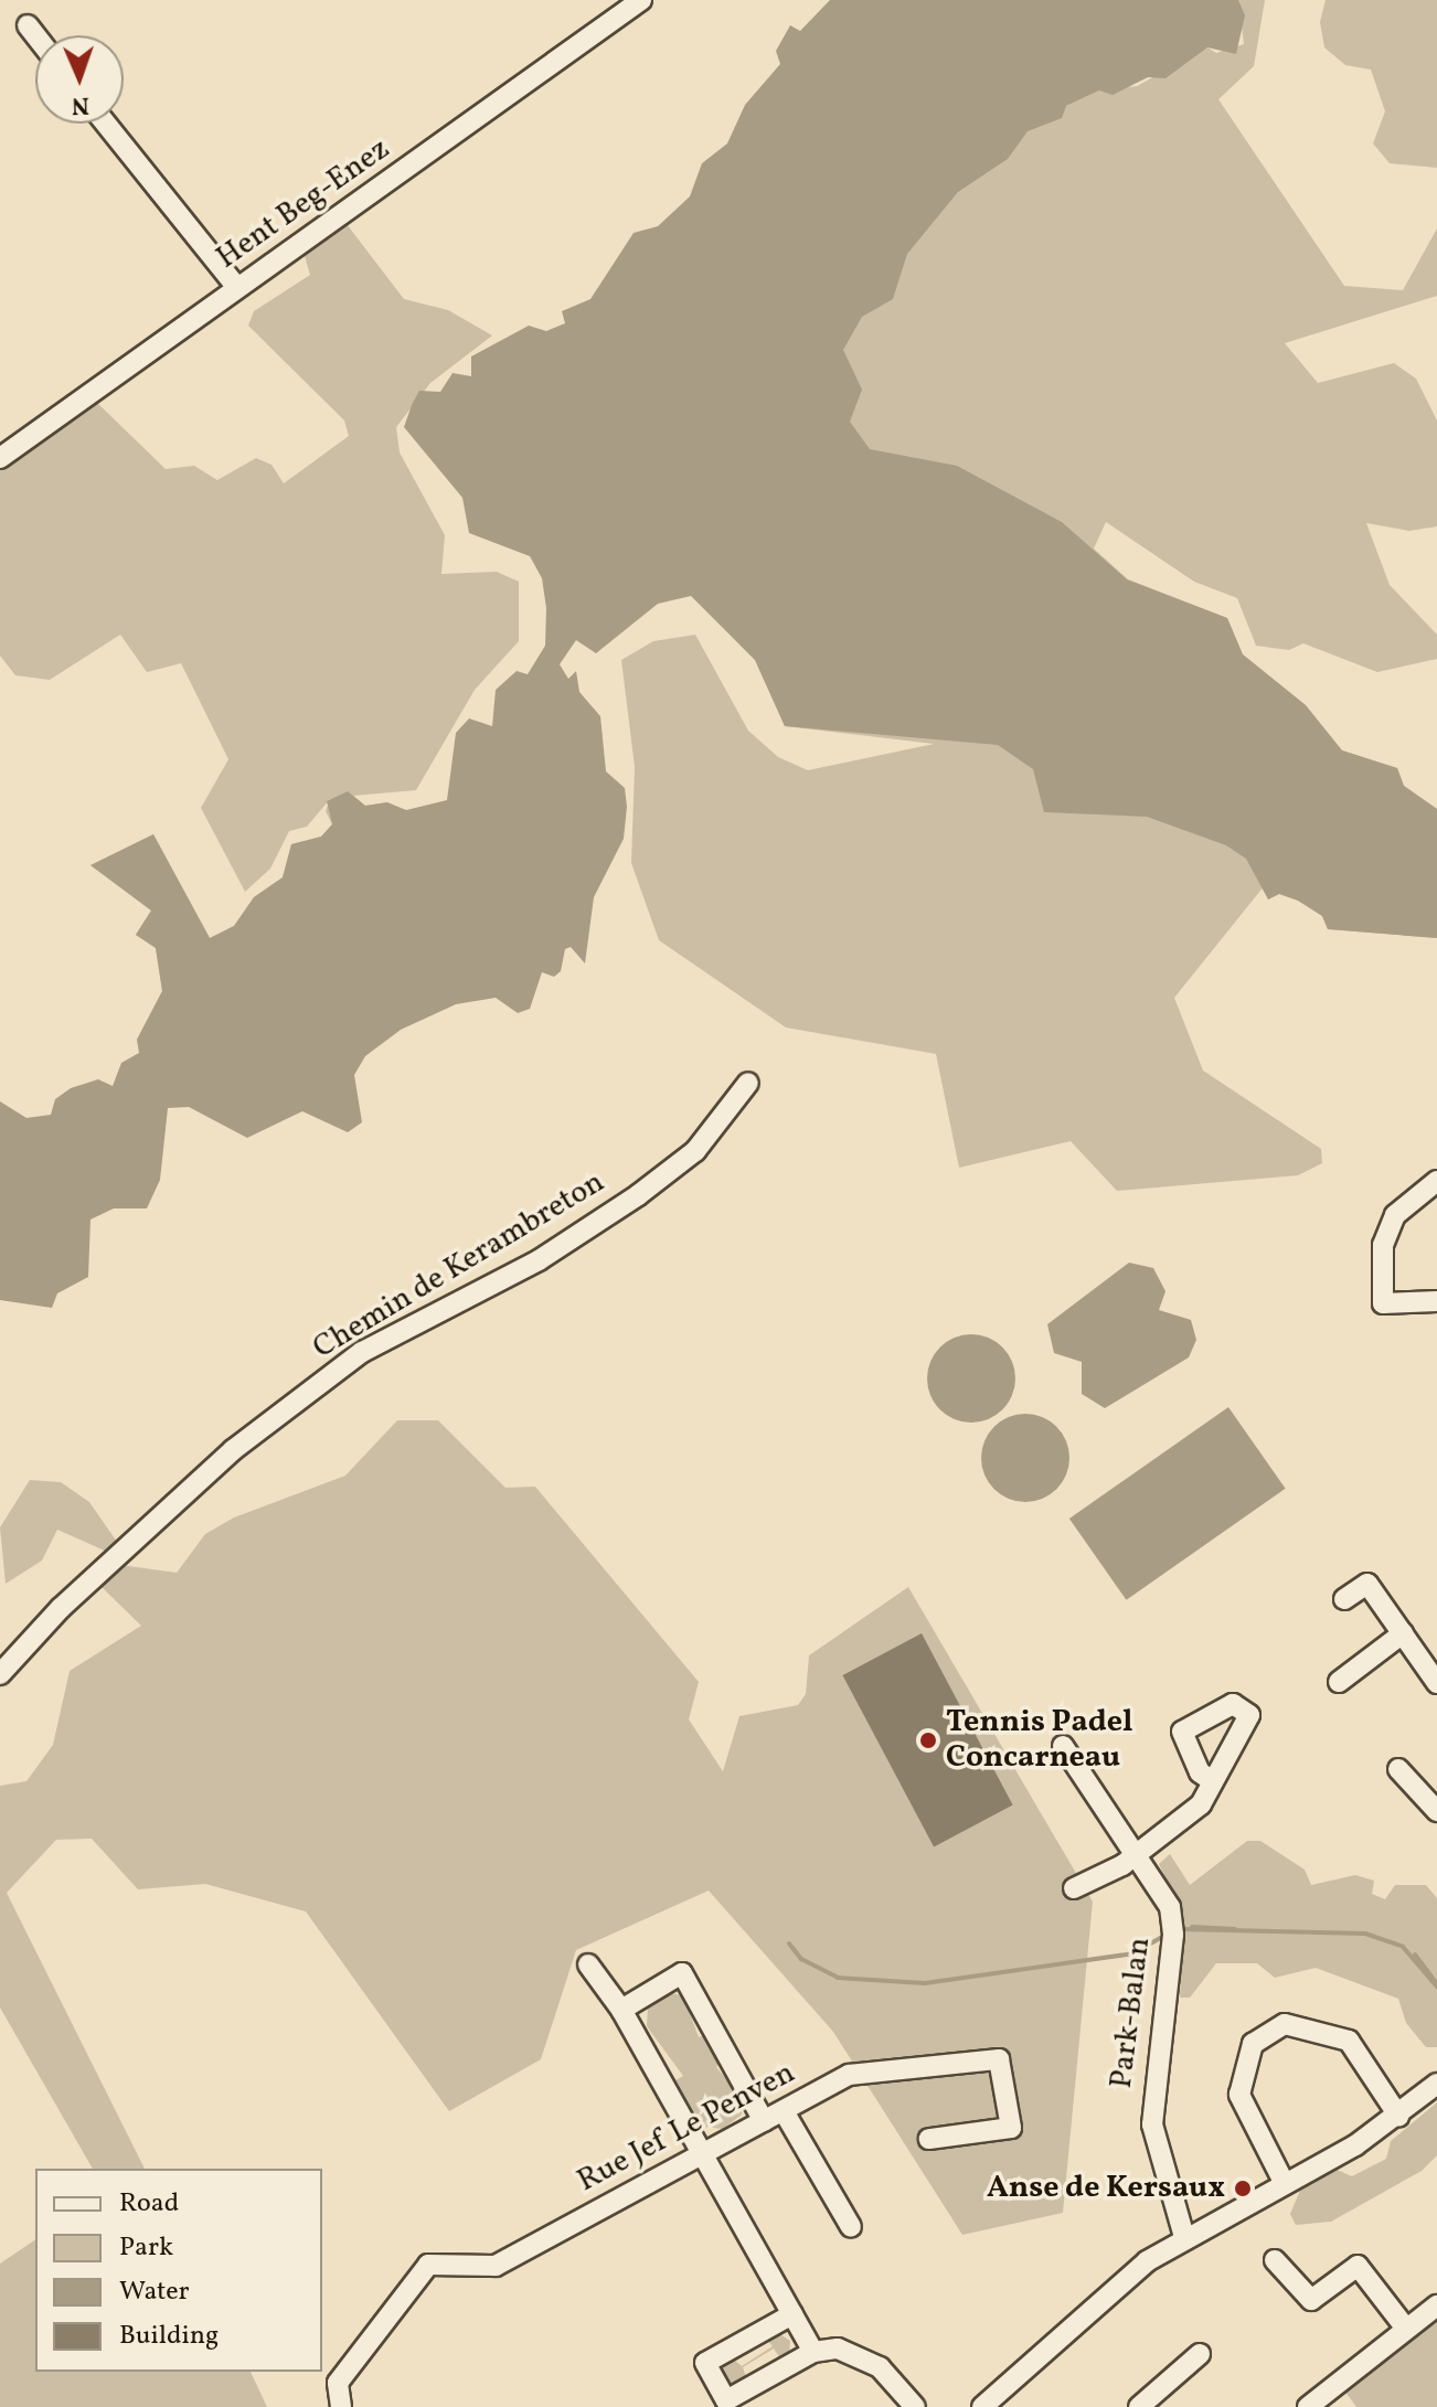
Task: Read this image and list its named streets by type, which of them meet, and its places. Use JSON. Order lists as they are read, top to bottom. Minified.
{"streets":{"street":["Hent Beg-Enez","Chemin de Kerambreton","Park-Balan","Rue Jef Le Penven"]},"places":["Tennis Padel Concarneau","Anse de Kersaux"],"legend":["Road","Park","Water","Building"],"north":"bottom"}
